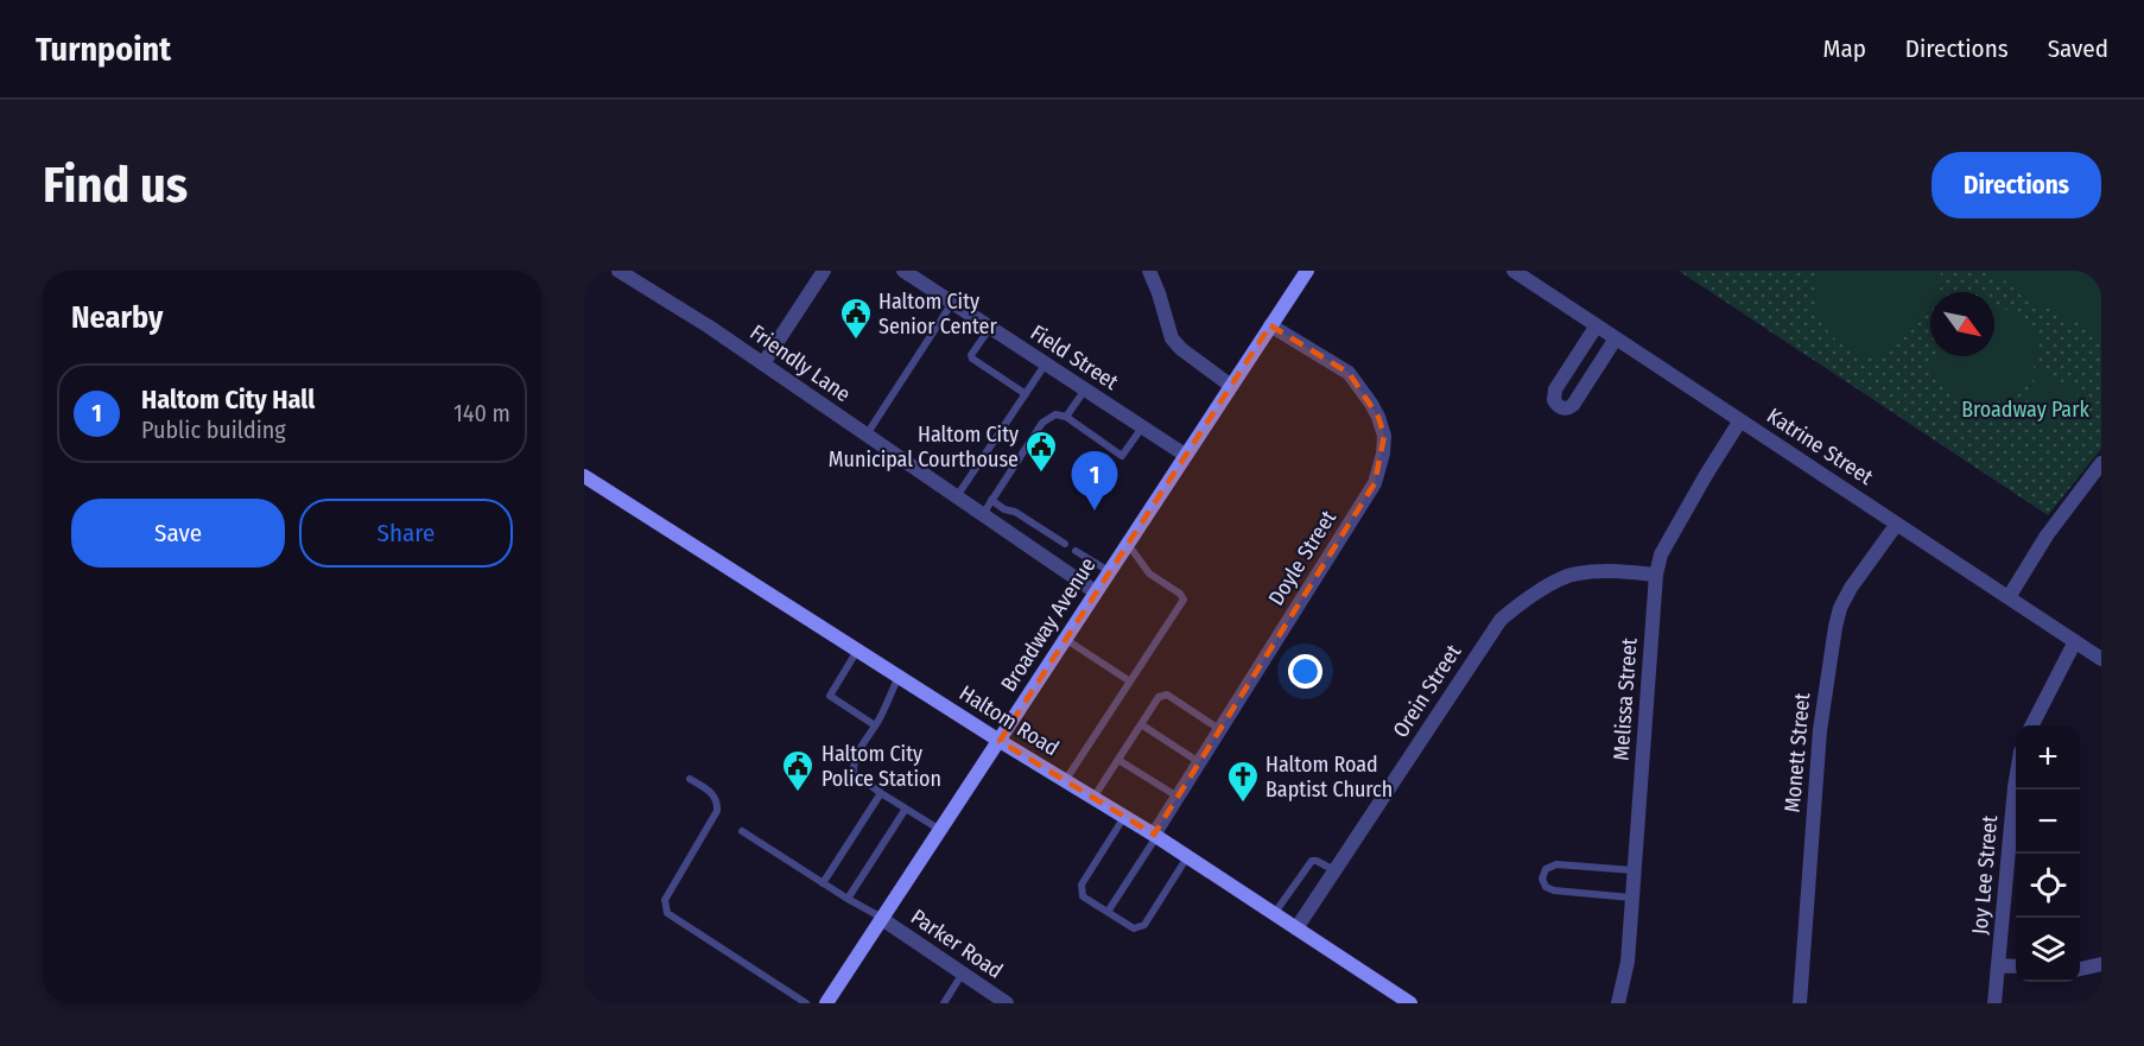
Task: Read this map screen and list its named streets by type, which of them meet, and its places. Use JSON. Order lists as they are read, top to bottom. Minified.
{"streets":{"main road":["Broadway Avenue","Haltom Road"],"street":["Field Street","Friendly Lane","Katrine Street","Doyle Street","Orein Street","Melissa Street","Monett Street","Joy Lee Street","Parker Road"]},"crossings":[["Field Street","Broadway Avenue"],["Friendly Lane","Broadway Avenue"],["Katrine Street","Melissa Street"],["Katrine Street","Monett Street"],["Doyle Street","Broadway Avenue"],["Doyle Street","Haltom Road"],["Broadway Avenue","Haltom Road"],["Broadway Avenue","Parker Road"],["Orein Street","Melissa Street"],["Orein Street","Haltom Road"]],"parks":["Broadway Park"],"places":{"public building":["Haltom City Senior Center","Haltom City Municipal Courthouse","Haltom City Police Station"],"church":["Haltom Road Baptist Church"]},"north":"bottom right","page":{"header":"Turnpoint","nav":["Map","Directions","Saved"],"buttons":["Directions",["Save","Share"]],"title":"Find us","heading":"Nearby","list":[{"mark":"1","name":"Haltom City Hall","note":"Public building","value":"140 m"}],"pins":"1","map_buttons":["+","−"]}}
